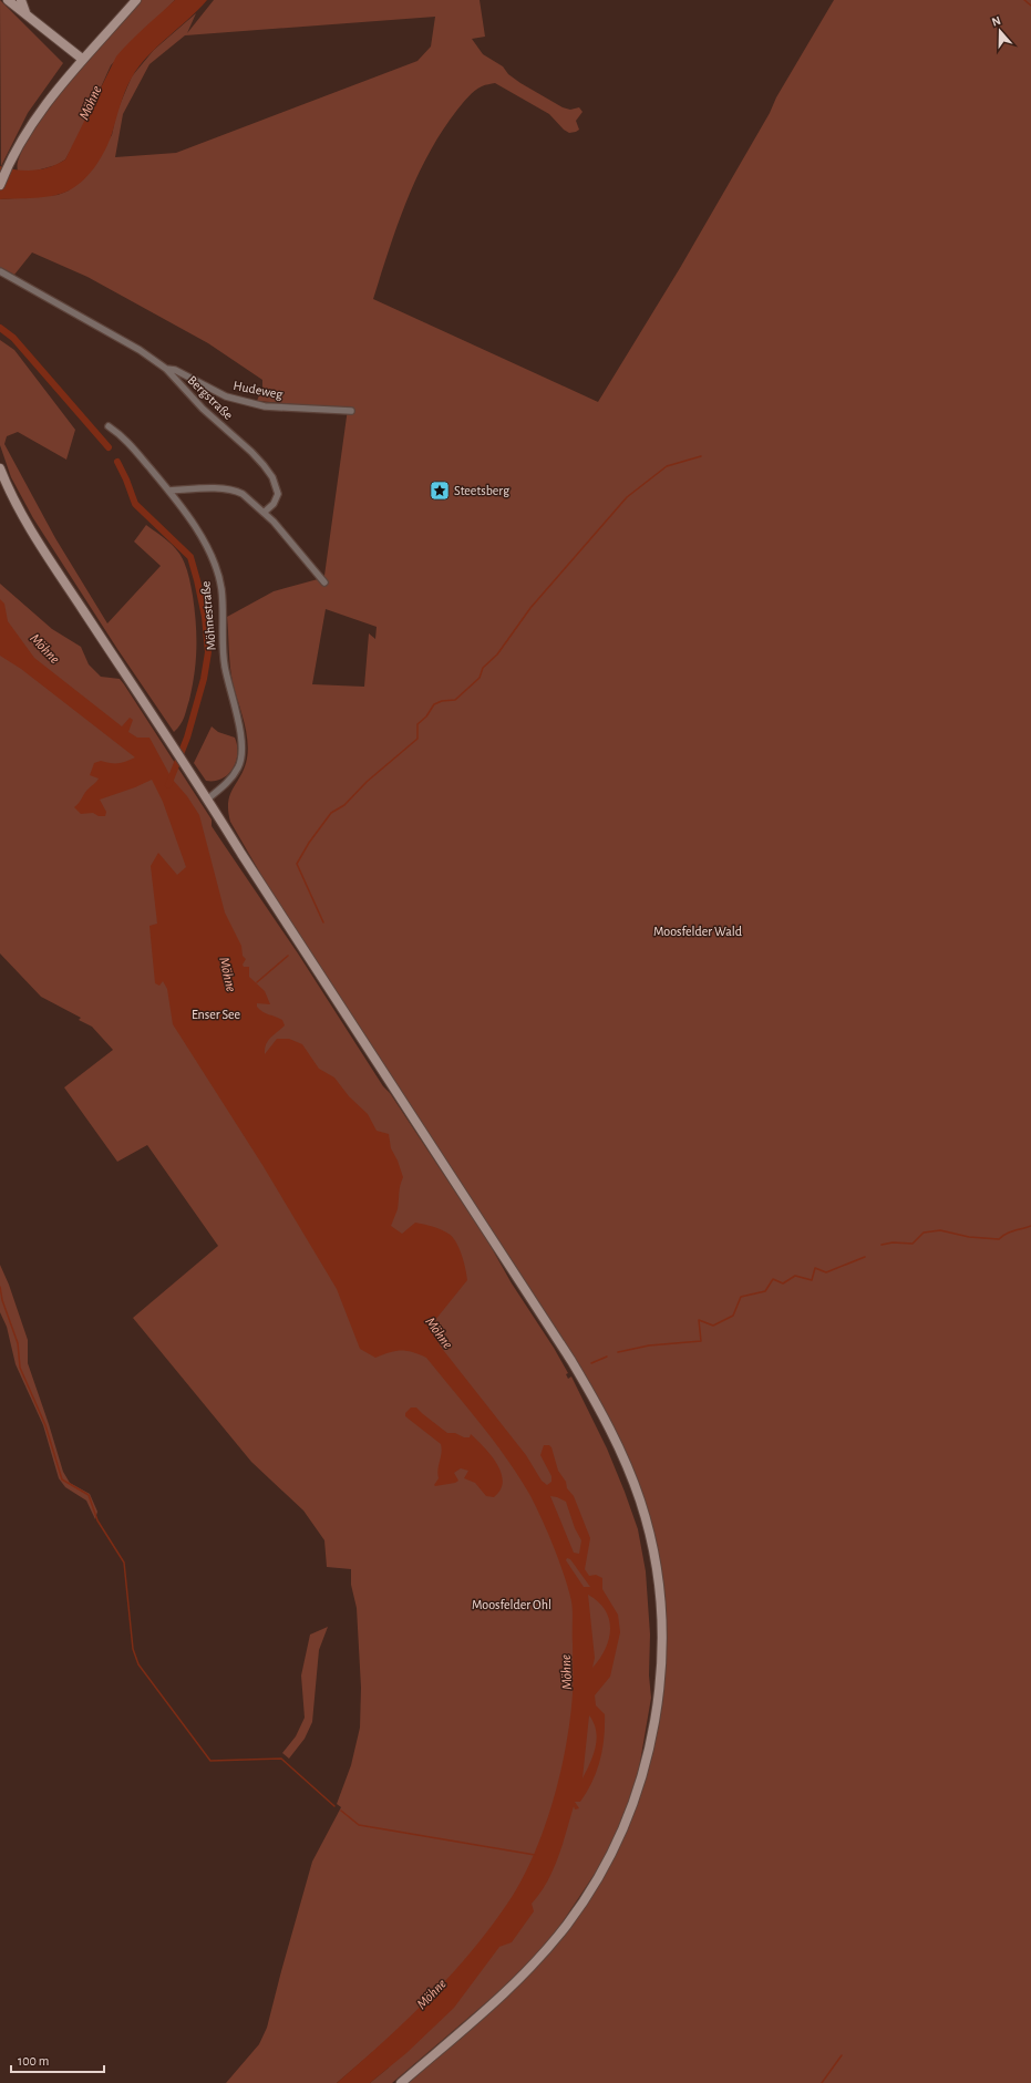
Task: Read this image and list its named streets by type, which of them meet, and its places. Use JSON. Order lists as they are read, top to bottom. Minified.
{"streets":{"street":["Hudeweg","Bergstraße","Möhnestraße"]},"crossings":[["Hudeweg","Bergstraße"]],"water":["Möhne"],"parks":["Moosfelder Wald","Enser See","Moosfelder Ohl"],"places":{"place":["Steetsberg"]},"scale_bar":"100 m","north":"top"}
